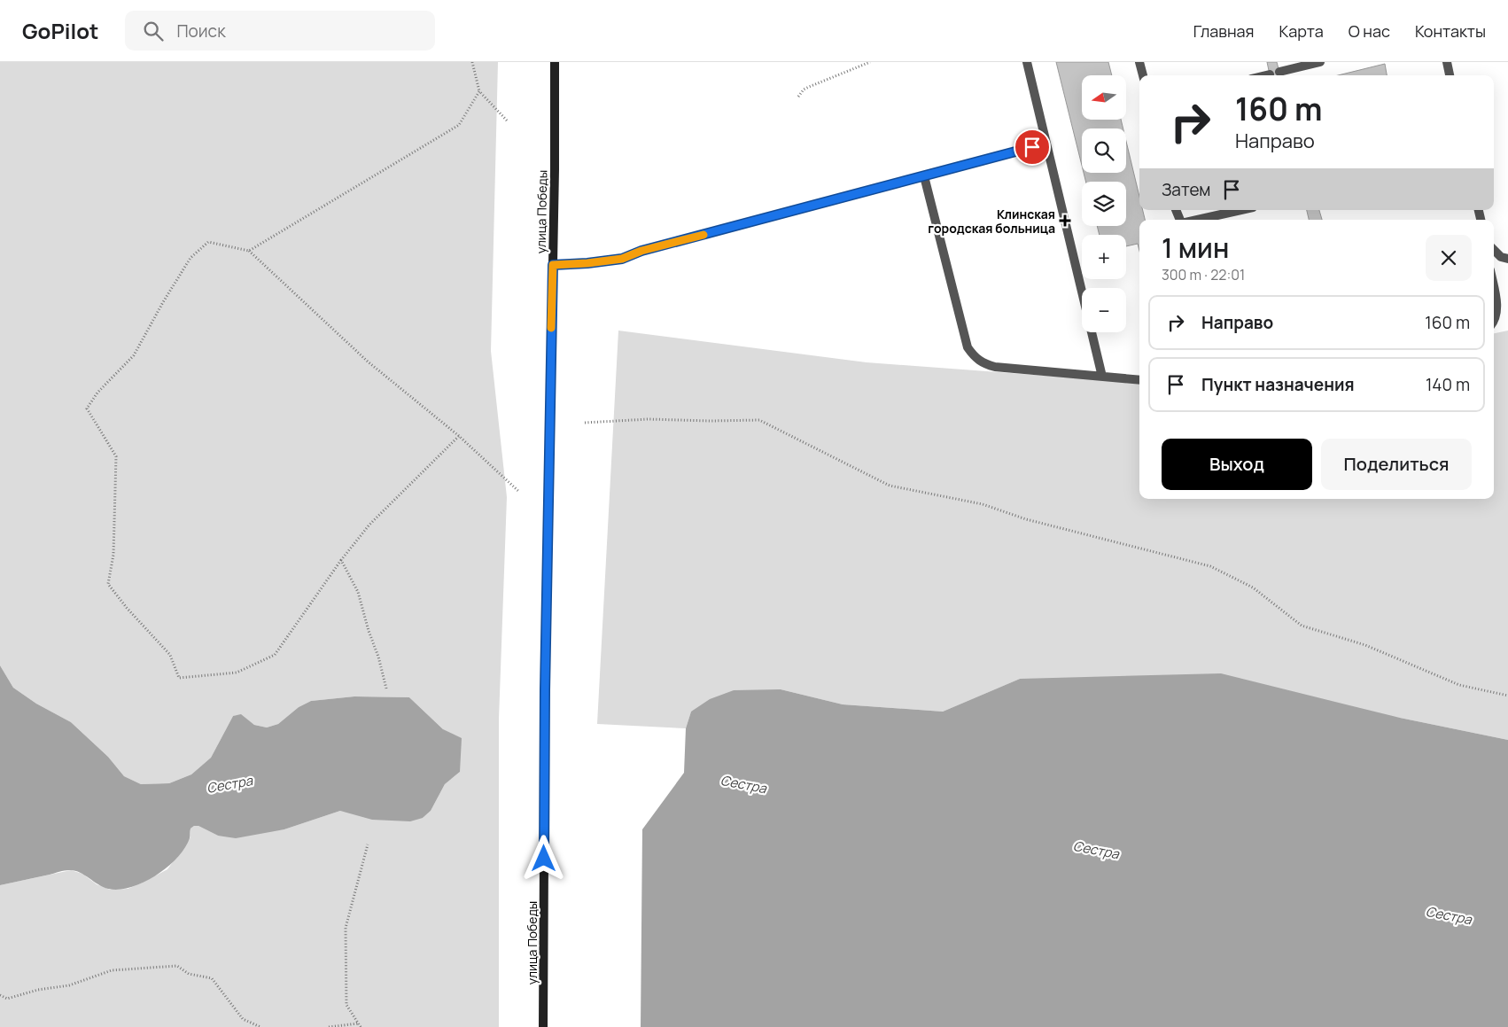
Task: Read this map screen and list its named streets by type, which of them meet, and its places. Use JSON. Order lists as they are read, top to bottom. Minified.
{"streets":{"street":["улица Победы"]},"water":["Сестра"],"places":{"health":["Клинская городская больница"]},"north":"left","page":{"header":"GoPilot","search":"Поиск","nav":["Главная","Карта","О нас","Контакты"],"map_buttons":["+","−"],"turn":["160 m","Направо"],"then":"Затем","heading":["1 мин","300 m · 22:01"],"list":[{"name":"Направо","value":"160 m"},{"name":"Пункт назначения","value":"140 m"}],"buttons":["Выход","Поделиться"]}}
